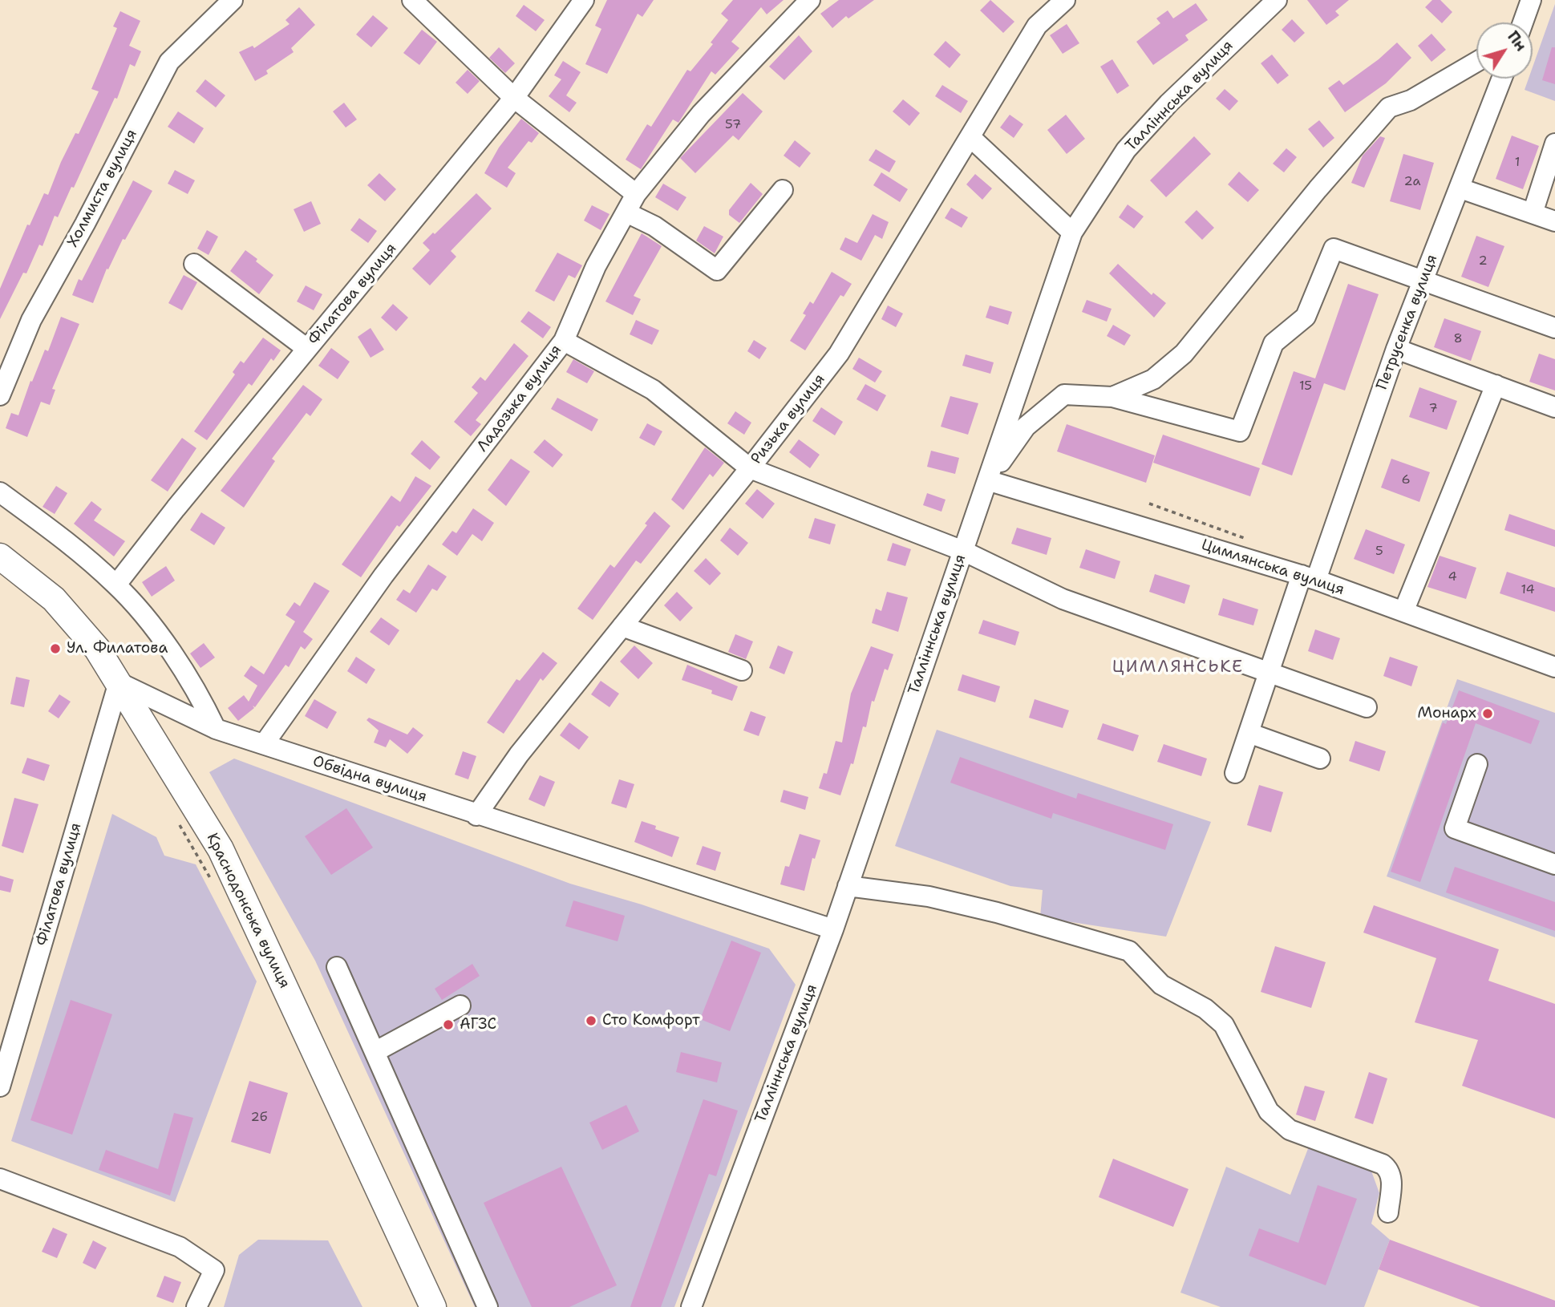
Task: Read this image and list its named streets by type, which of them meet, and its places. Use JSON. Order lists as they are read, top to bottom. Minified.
{"streets":{"main road":["Краснодонська вулиця"],"street":["Талліннська вулиця","Холмиста вулиця","Філатова вулиця","Петрусенка вулиця","Ладозька вулиця","Ризька вулиця","Цимлянська вулиця","Обвідна вулиця"]},"crossings":[["Талліннська вулиця","Цимлянська вулиця"],["Талліннська вулиця","Обвідна вулиця"],["Філатова вулиця","Обвідна вулиця"],["Філатова вулиця","Краснодонська вулиця"],["Петрусенка вулиця","Цимлянська вулиця"],["Ладозька вулиця","Обвідна вулиця"],["Ризька вулиця","Обвідна вулиця"],["Обвідна вулиця","Краснодонська вулиця"]],"districts":["ЦИМЛЯНСЬКЕ"],"places":["Ул. Филатова","Монарх","Сто Комфорт","АГЗС"],"house_numbers":["57","1","2а","2","8","15","7","6","5","4","14","2б"],"north":"top right"}
